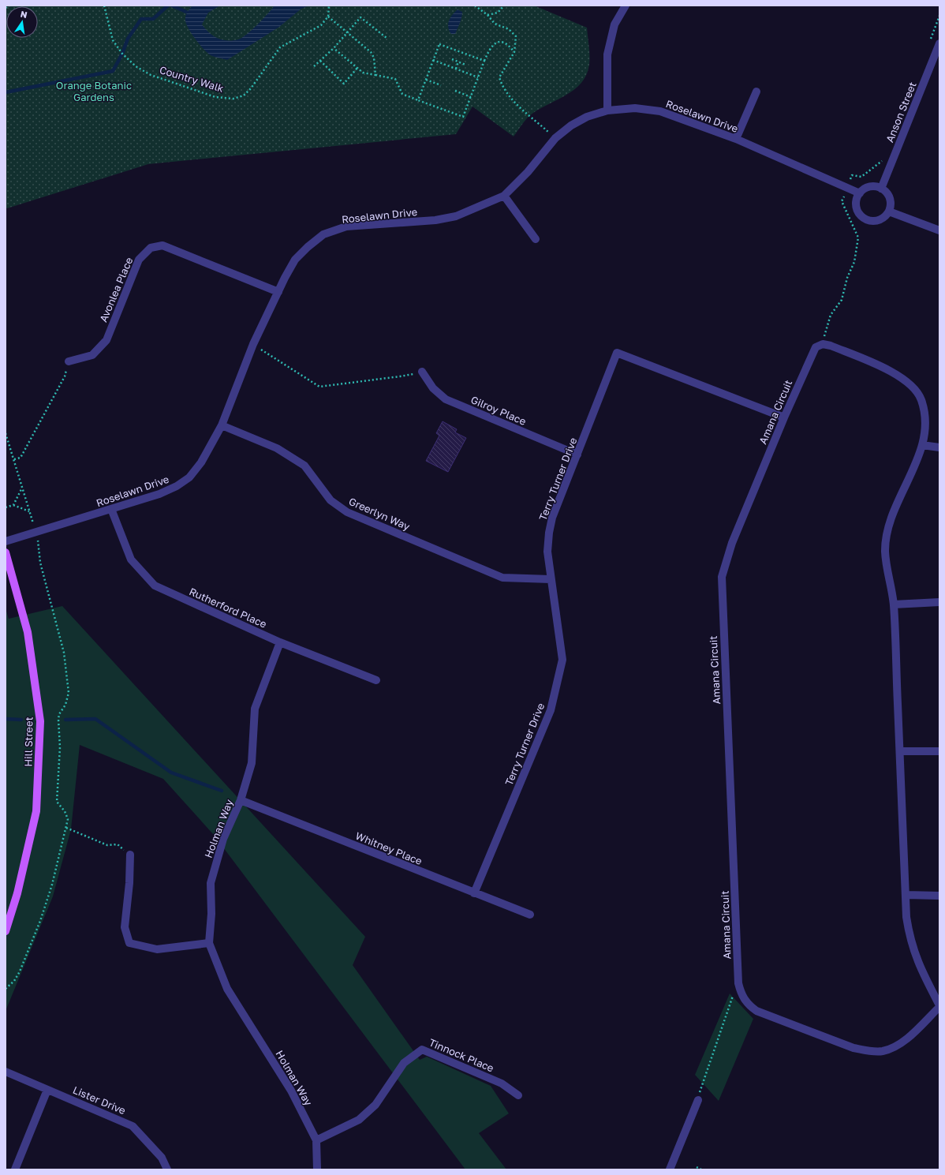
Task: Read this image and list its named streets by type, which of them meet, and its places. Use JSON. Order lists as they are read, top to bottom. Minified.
{"streets":{"main road":["Hill Street"],"street":["Anson Street","Roselawn Drive","Avonlea Place","Gilroy Place","Amana Circuit","Terry Turner Drive","Greerlyn Way","Rutherford Place","Holman Way","Whitney Place","Tinnock Place","Lister Drive"],"path":["Country Walk"]},"crossings":[["Anson Street","Roselawn Drive"],["Roselawn Drive","Avonlea Place"],["Roselawn Drive","Greerlyn Way"],["Roselawn Drive","Rutherford Place"],["Gilroy Place","Terry Turner Drive"],["Amana Circuit","Terry Turner Drive"],["Terry Turner Drive","Greerlyn Way"],["Terry Turner Drive","Whitney Place"],["Rutherford Place","Holman Way"],["Holman Way","Whitney Place"],["Holman Way","Tinnock Place"]],"parks":["Orange Botanic Gardens"],"north":"top"}
